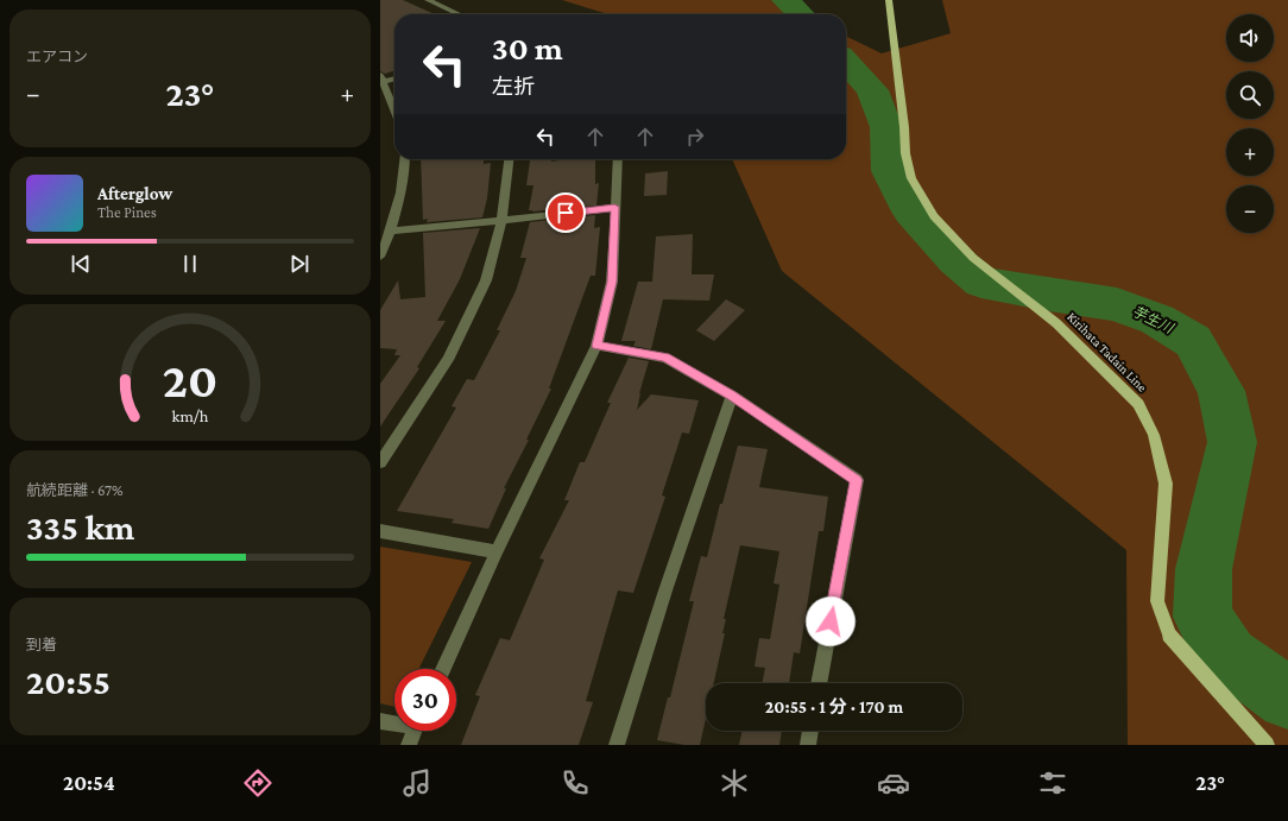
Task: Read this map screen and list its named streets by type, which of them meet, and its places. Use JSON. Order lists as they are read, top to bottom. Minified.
{"streets":{"main road":["Kirihata Tadain Line"]},"water":["芋生川"],"page":{"tile":["エアコン",["航続距離 · 67%","335 km"],["到着","20:55"]],"map_buttons":["+","−"],"turn":["30 m","左折"],"heat":["−","23°","+"],"song":["Afterglow","The Pines"],"limit":"30","trip":"20:55 · 1 分 · 170 m","tabs":["20:54","23°"],"gauge":["20","km/h"]}}
